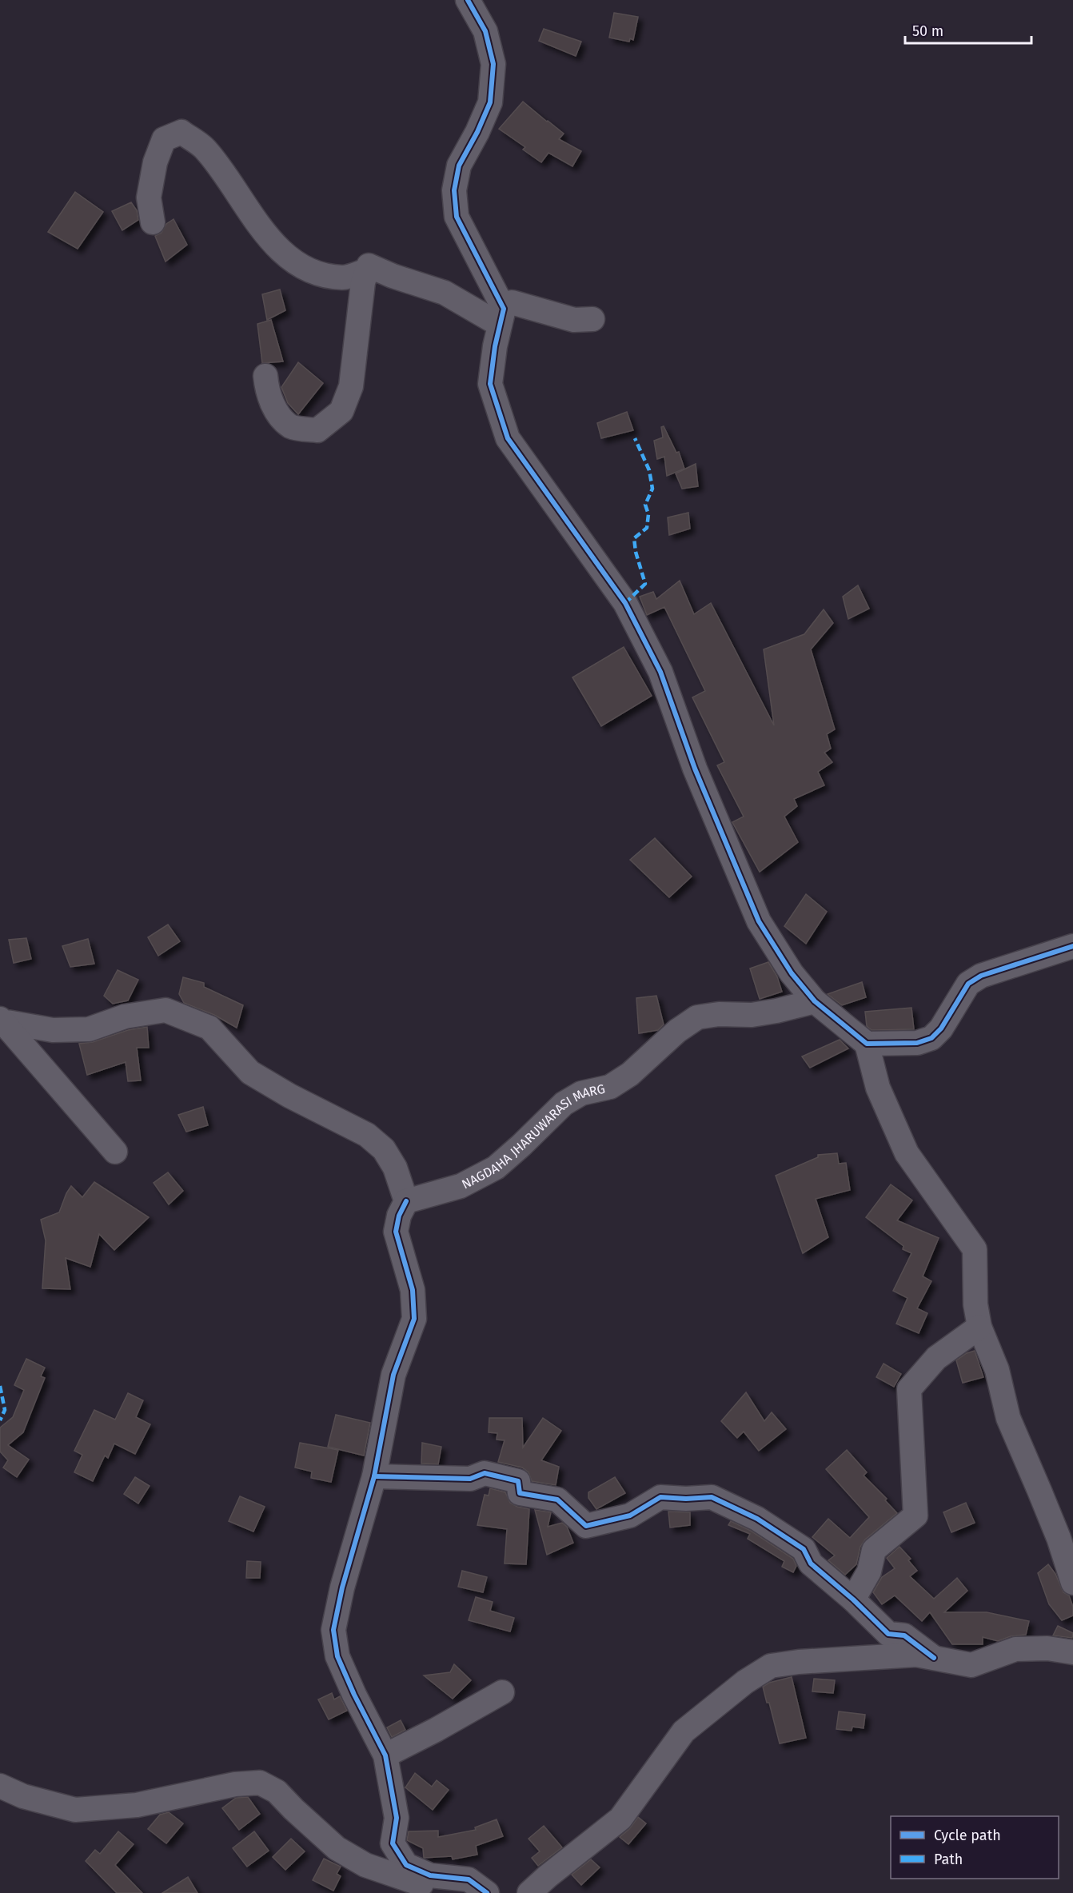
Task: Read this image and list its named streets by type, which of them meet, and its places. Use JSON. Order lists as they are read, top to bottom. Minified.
{"streets":{"street":["NAGDAHA JHARUWARASI MARG"]},"legend":["Cycle path","Path"],"scale_bar":"50 m"}
